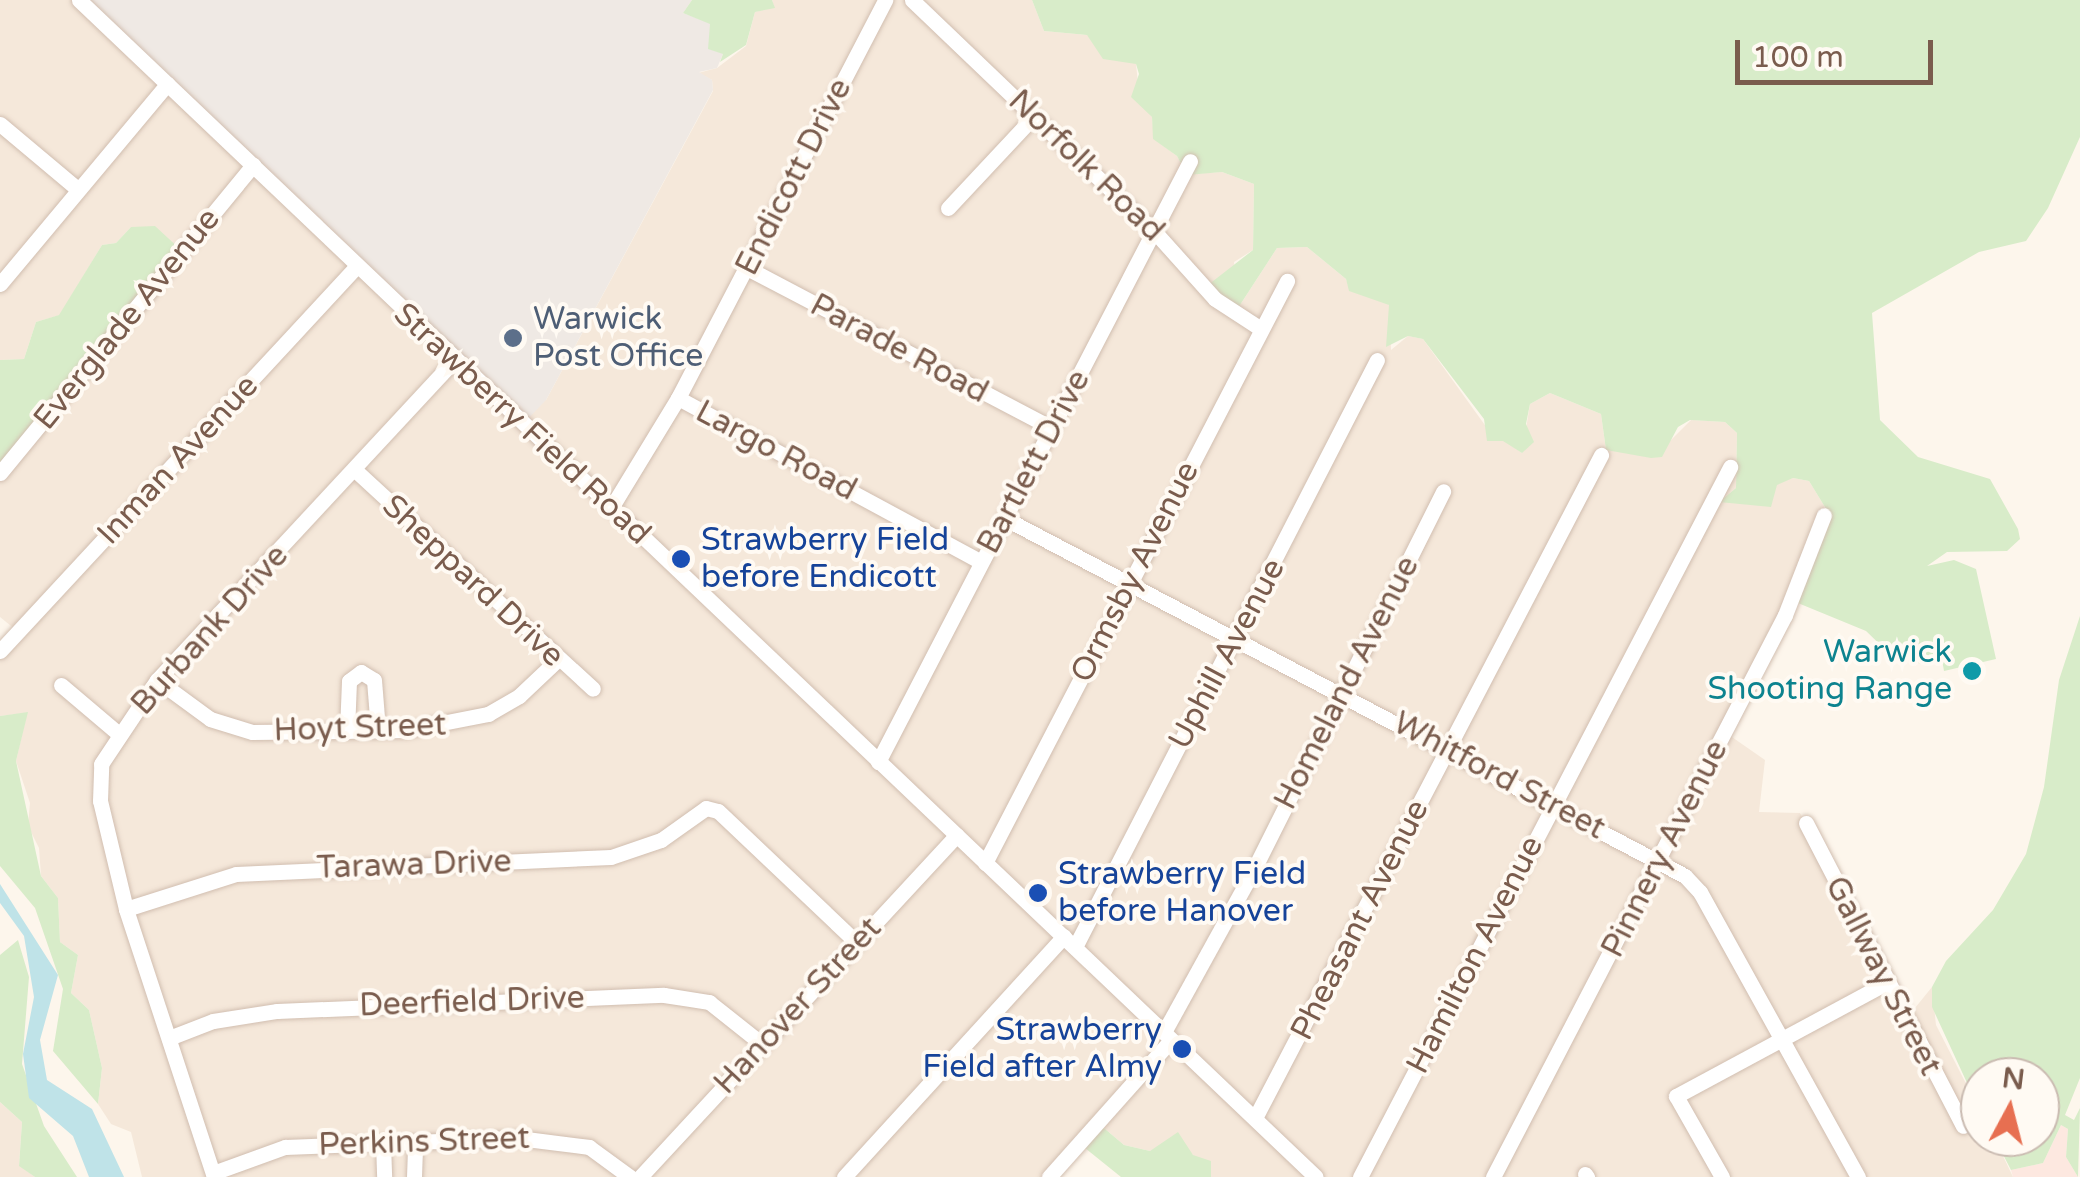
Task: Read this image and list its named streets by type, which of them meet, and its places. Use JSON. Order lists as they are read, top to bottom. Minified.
{"streets":{"street":["Norfolk Road","Endicott Drive","Everglade Avenue","Parade Road","Strawberry Field Road","Largo Road","Inman Avenue","Bartlett Drive","Ormsby Avenue","Sheppard Drive","Burbank Drive","Uphill Avenue","Homeland Avenue","Hoyt Street","Whitford Street","Pinnery Avenue","Tarawa Drive","Pheasant Avenue","Hamilton Avenue","Gallway Street","Deerfield Drive","Hanover Street","Perkins Street"]},"crossings":[["Norfolk Road","Bartlett Drive"],["Norfolk Road","Ormsby Avenue"],["Endicott Drive","Parade Road"],["Endicott Drive","Strawberry Field Road"],["Endicott Drive","Largo Road"],["Everglade Avenue","Strawberry Field Road"],["Parade Road","Bartlett Drive"],["Strawberry Field Road","Inman Avenue"],["Strawberry Field Road","Bartlett Drive"],["Strawberry Field Road","Ormsby Avenue"],["Strawberry Field Road","Burbank Drive"],["Strawberry Field Road","Uphill Avenue"],["Strawberry Field Road","Homeland Avenue"],["Strawberry Field Road","Pheasant Avenue"],["Strawberry Field Road","Hanover Street"],["Largo Road","Bartlett Drive"],["Bartlett Drive","Whitford Street"],["Ormsby Avenue","Whitford Street"],["Sheppard Drive","Burbank Drive"],["Sheppard Drive","Hoyt Street"],["Burbank Drive","Hoyt Street"],["Burbank Drive","Tarawa Drive"],["Burbank Drive","Deerfield Drive"],["Burbank Drive","Perkins Street"],["Uphill Avenue","Whitford Street"],["Homeland Avenue","Whitford Street"],["Whitford Street","Pinnery Avenue"],["Whitford Street","Pheasant Avenue"],["Whitford Street","Hamilton Avenue"],["Tarawa Drive","Hanover Street"],["Deerfield Drive","Hanover Street"]],"places":["Warwick Post Office","Strawberry Field before Endicott","Warwick Shooting Range","Strawberry Field before Hanover","Strawberry Field after Almy"],"scale_bar":"100 m","north":"top"}
